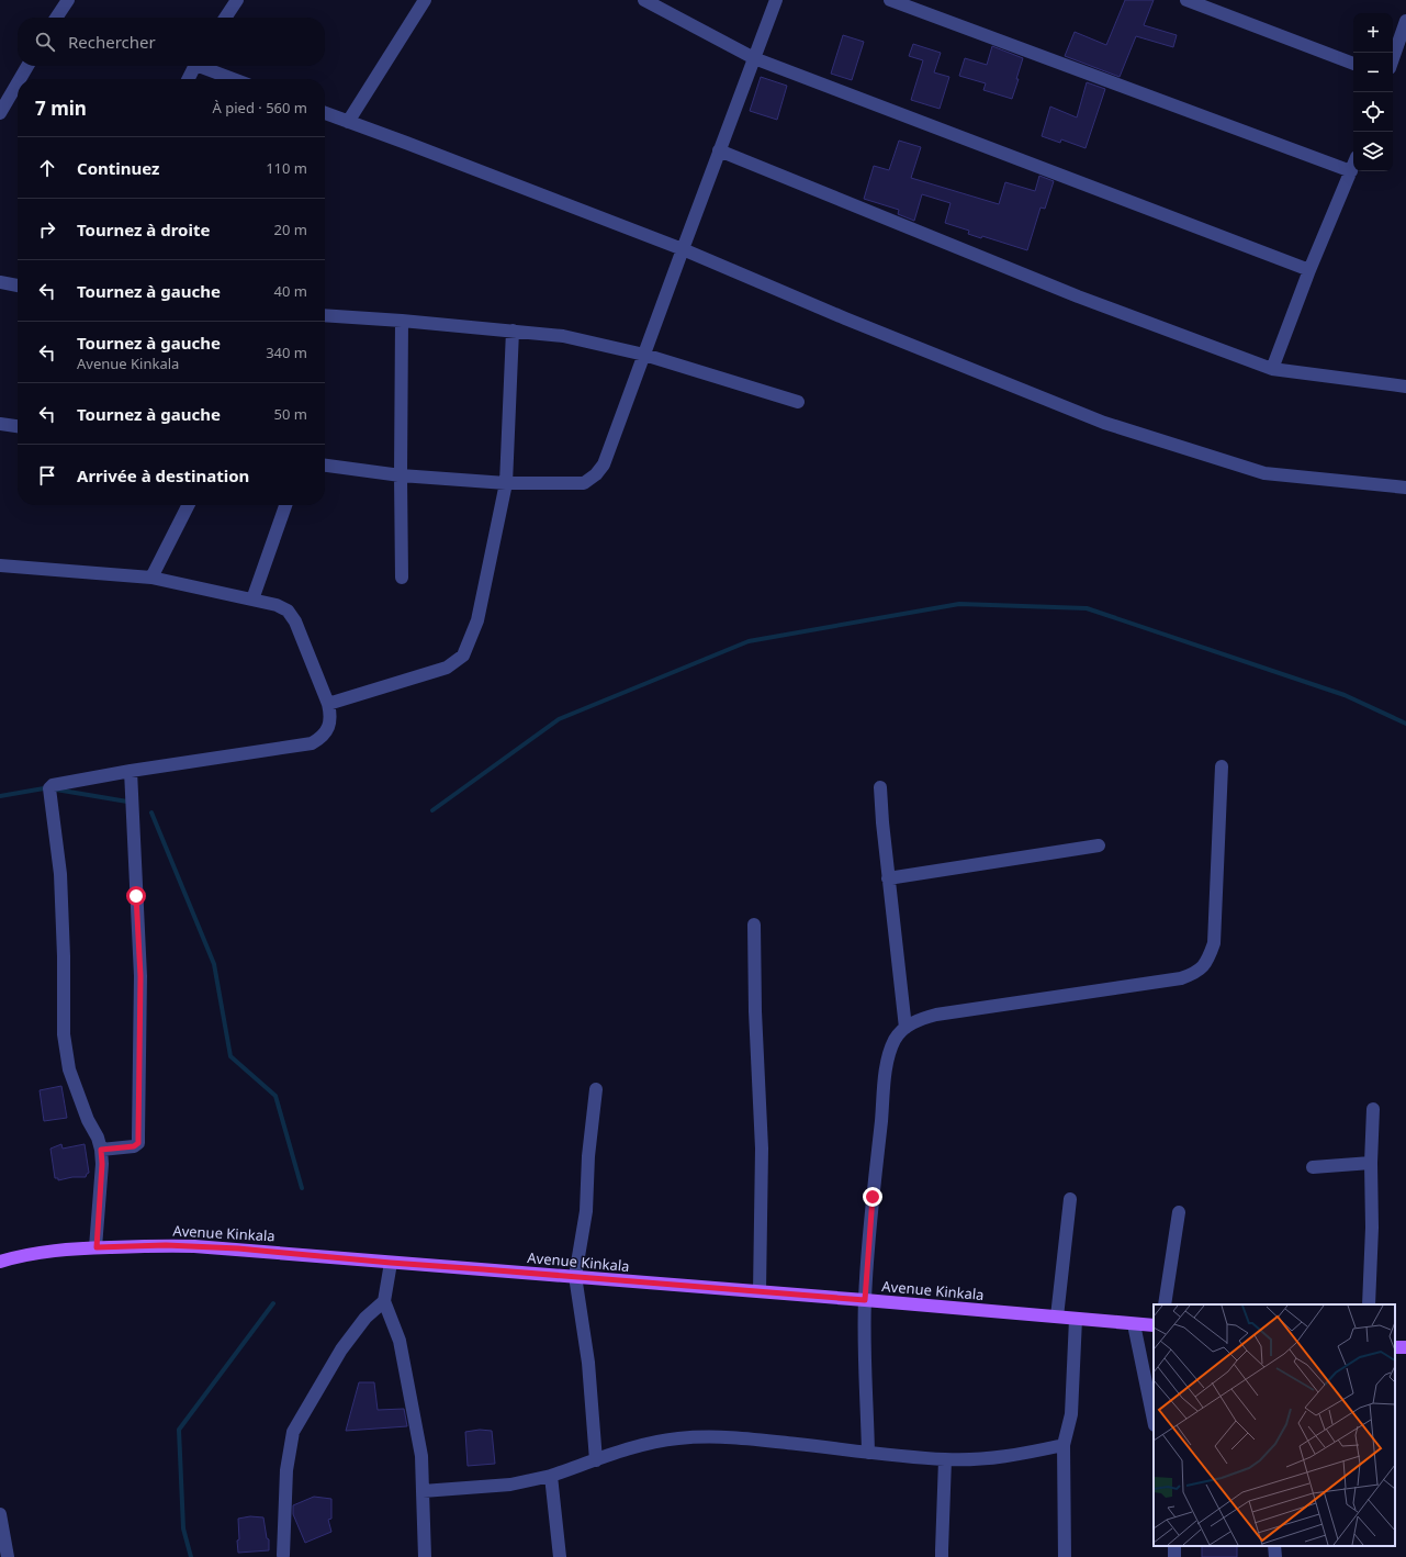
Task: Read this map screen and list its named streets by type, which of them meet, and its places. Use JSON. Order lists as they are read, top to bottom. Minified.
{"streets":{"main road":["Avenue Kinkala"]},"page":{"map_buttons":["+","−"],"search":"Rechercher","heading":["7 min","À pied · 560 m"],"list":[["Continuez","110 m"],["Tournez à droite","20 m"],["Tournez à gauche","40 m"],["Tournez à gauche","Avenue Kinkala","340 m"],["Tournez à gauche","50 m"],"Arrivée à destination"]}}
